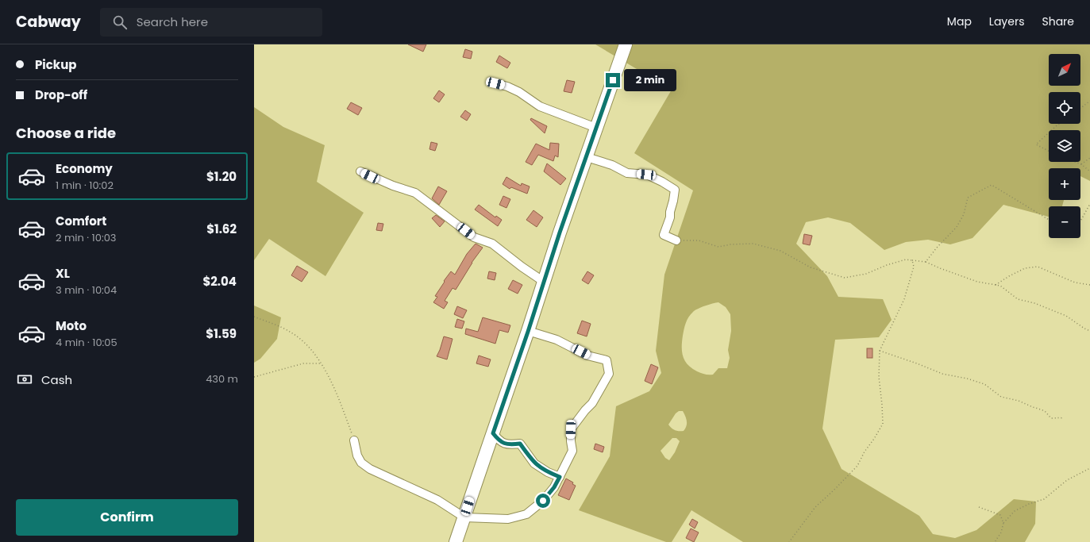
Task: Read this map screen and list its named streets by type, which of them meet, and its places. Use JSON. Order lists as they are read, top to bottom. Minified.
{"north":"top right","page":{"header":"Cabway","search":"Search here","nav":["Map","Layers","Share"],"banner":["Pickup","Drop-off"],"map_buttons":["+","−"],"bubble":"2 min","heading":"Choose a ride","list":[{"name":"Economy","note":"1 min · 10:02","value":"$1.20"},{"name":"Comfort","note":"2 min · 10:03","value":"$1.62"},{"name":"XL","note":"3 min · 10:04","value":"$2.04"},{"name":"Moto","note":"4 min · 10:05","value":"$1.59"}],"pay":["Cash","430 m"],"buttons":"Confirm"}}
